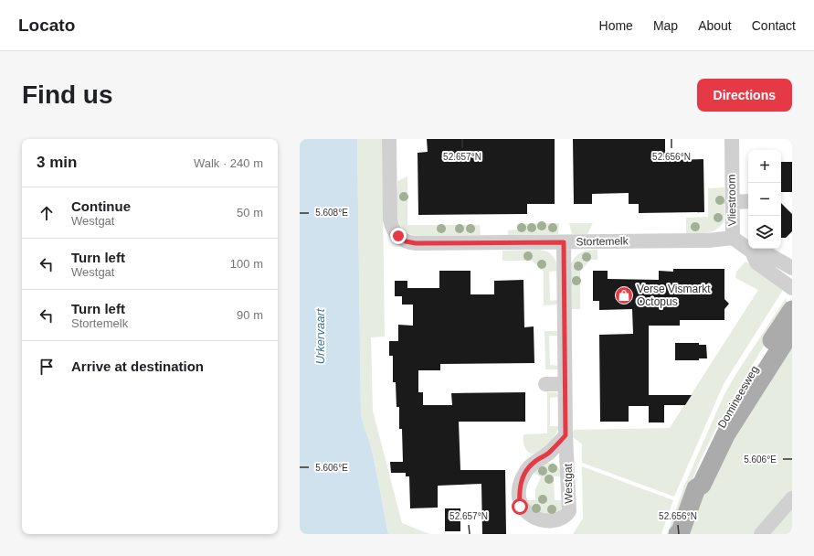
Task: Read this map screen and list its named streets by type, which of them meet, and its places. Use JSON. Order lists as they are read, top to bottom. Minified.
{"streets":{"main road":["Domineesweg"],"street":["Vliestroom","Stortemelk","Westgat"]},"crossings":[["Vliestroom","Stortemelk"],["Stortemelk","Westgat"]],"water":["Urkervaart"],"places":{"shop":["Verse Vismarkt Octopus"]},"page":{"header":"Locato","nav":["Home","Map","About","Contact"],"buttons":"Directions","title":"Find us","heading":["3 min","Walk · 240 m"],"map_buttons":["+","−"],"list":[["Continue","Westgat","50 m"],["Turn left","Westgat","100 m"],["Turn left","Stortemelk","90 m"],"Arrive at destination"]},"coordinates":["52.657°N","52.656°N","5.608°E","5.606°E"]}
